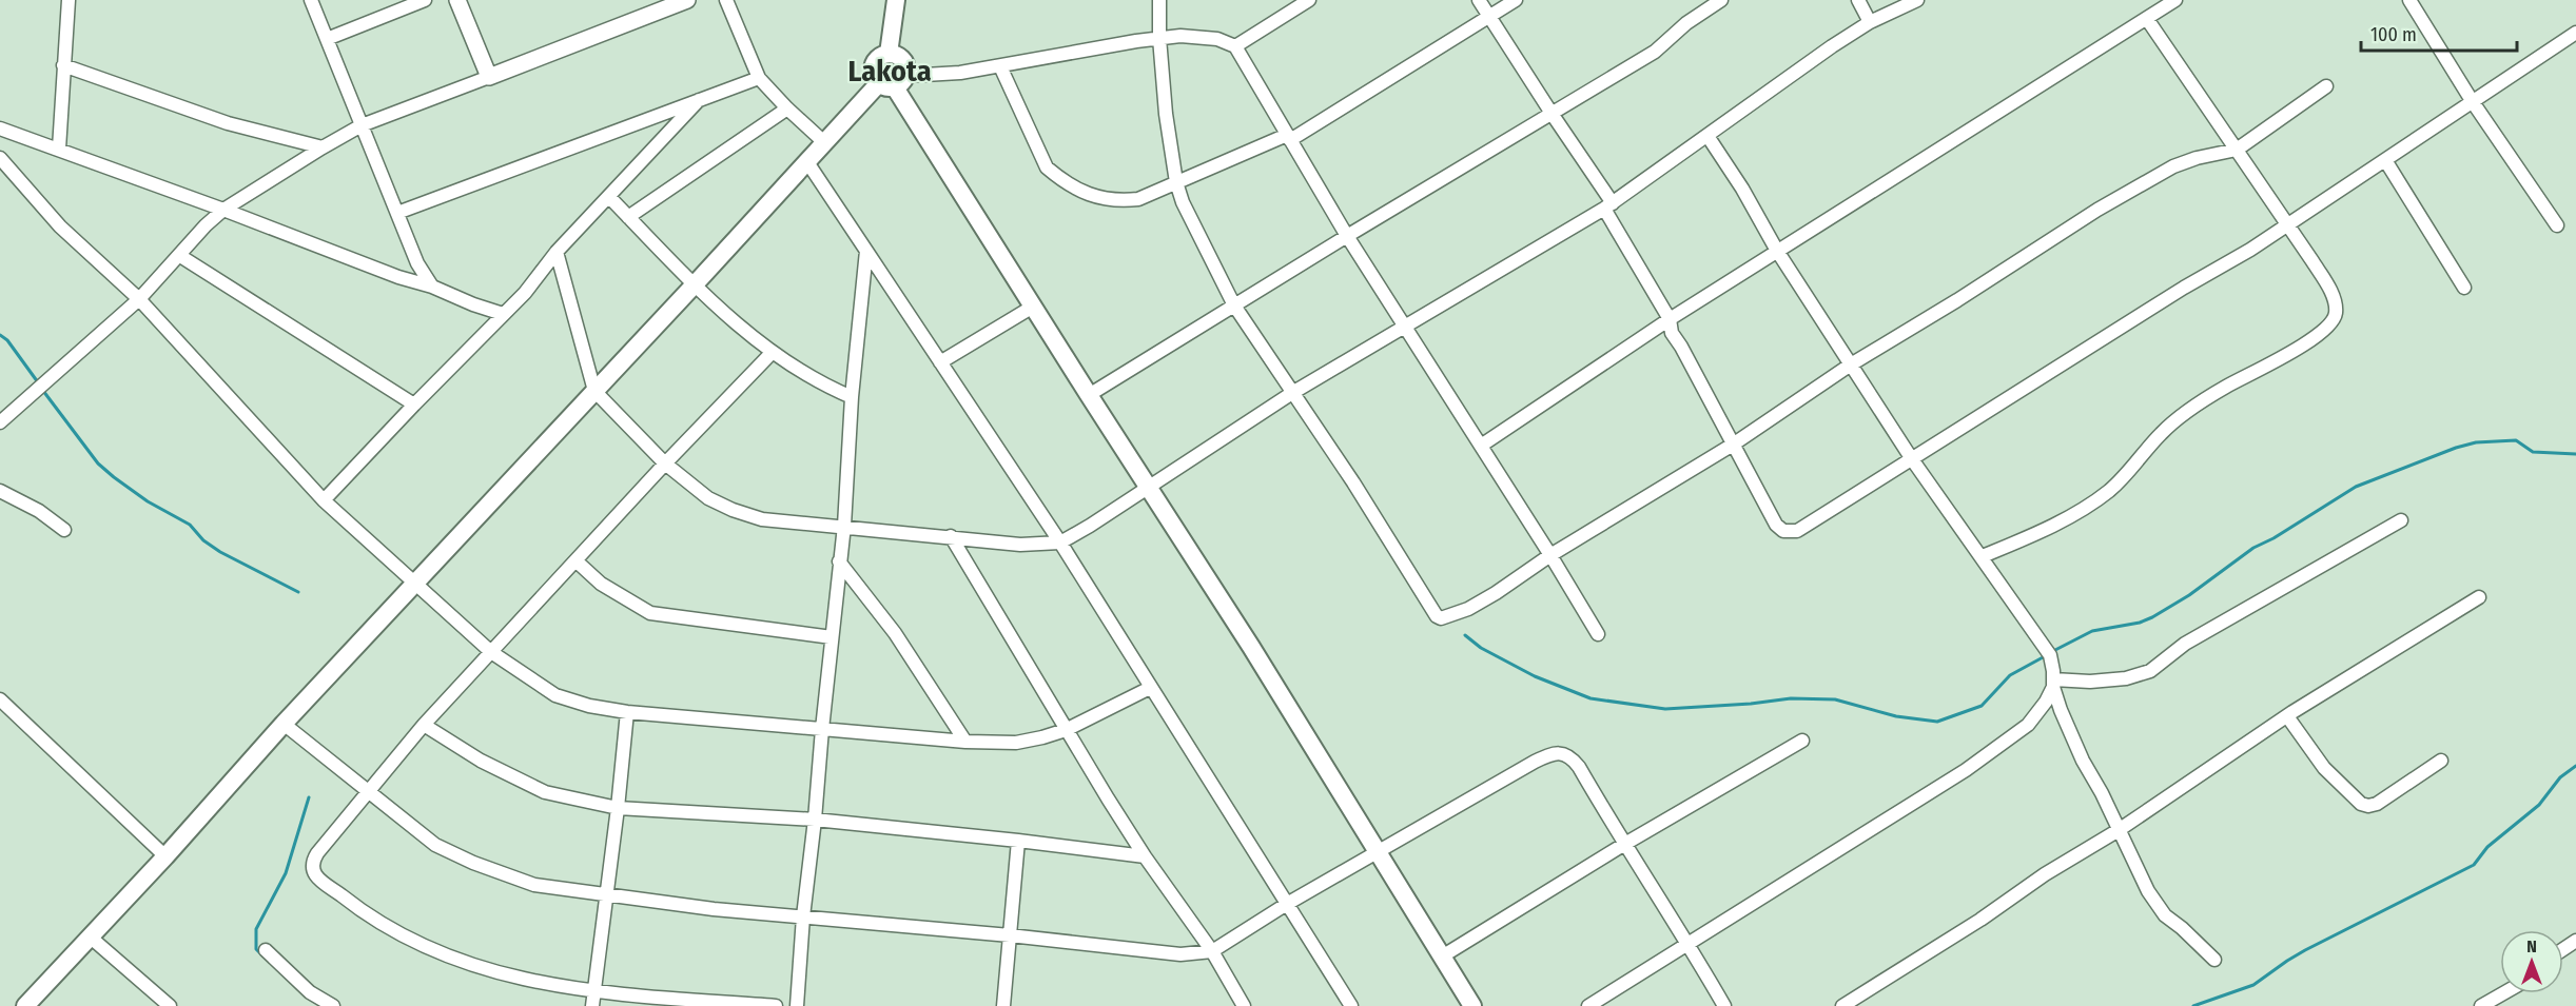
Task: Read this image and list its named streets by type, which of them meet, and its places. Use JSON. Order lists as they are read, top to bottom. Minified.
{"districts":["Lakota"],"scale_bar":"100 m","north":"top"}
